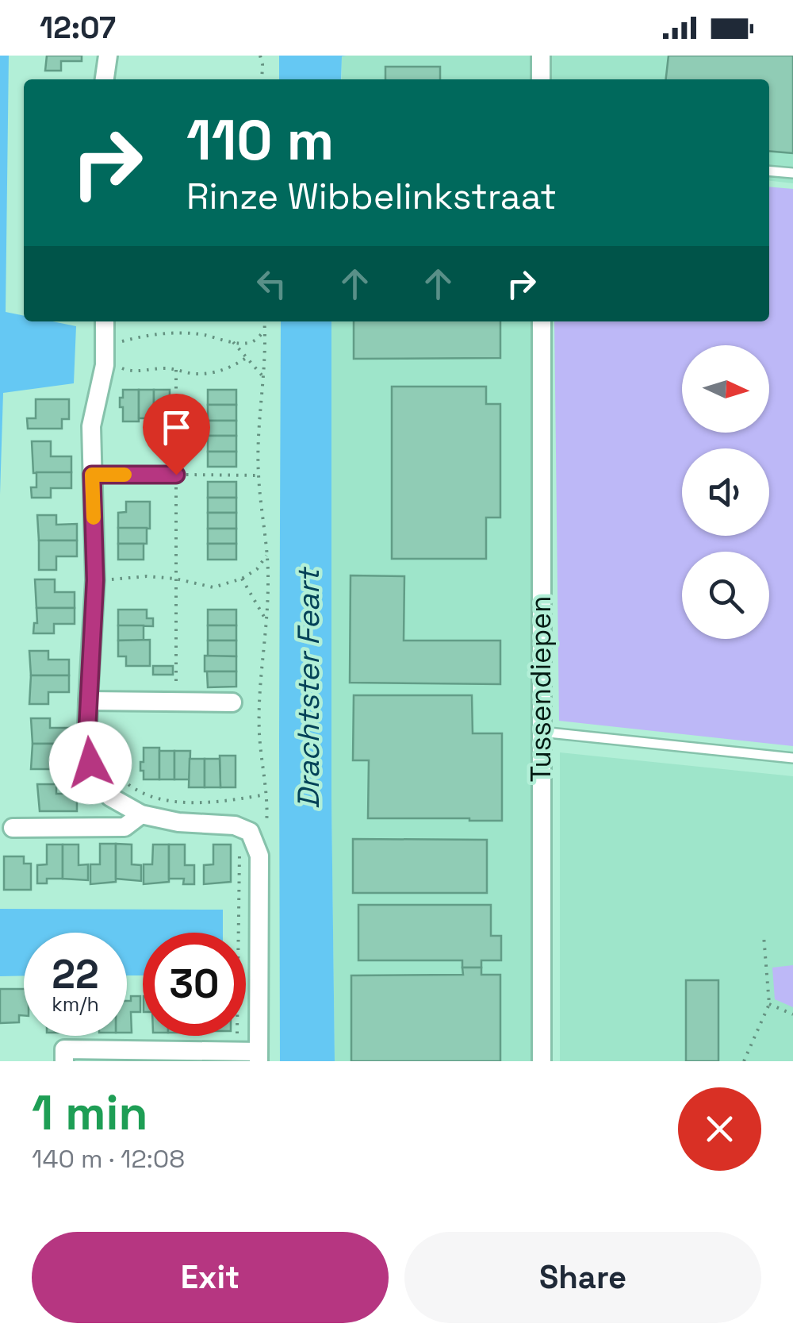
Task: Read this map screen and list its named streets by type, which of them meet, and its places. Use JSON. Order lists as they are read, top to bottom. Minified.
{"streets":{"street":["Tussendiepen"]},"water":["Drachtster Feart"],"north":"right","page":{"status":"12:07","turn":["110 m","Rinze Wibbelinkstraat"],"speed":"22 km/h","limit":"30","heading":["1 min","140 m · 12:08"],"buttons":["Exit","Share"]}}
